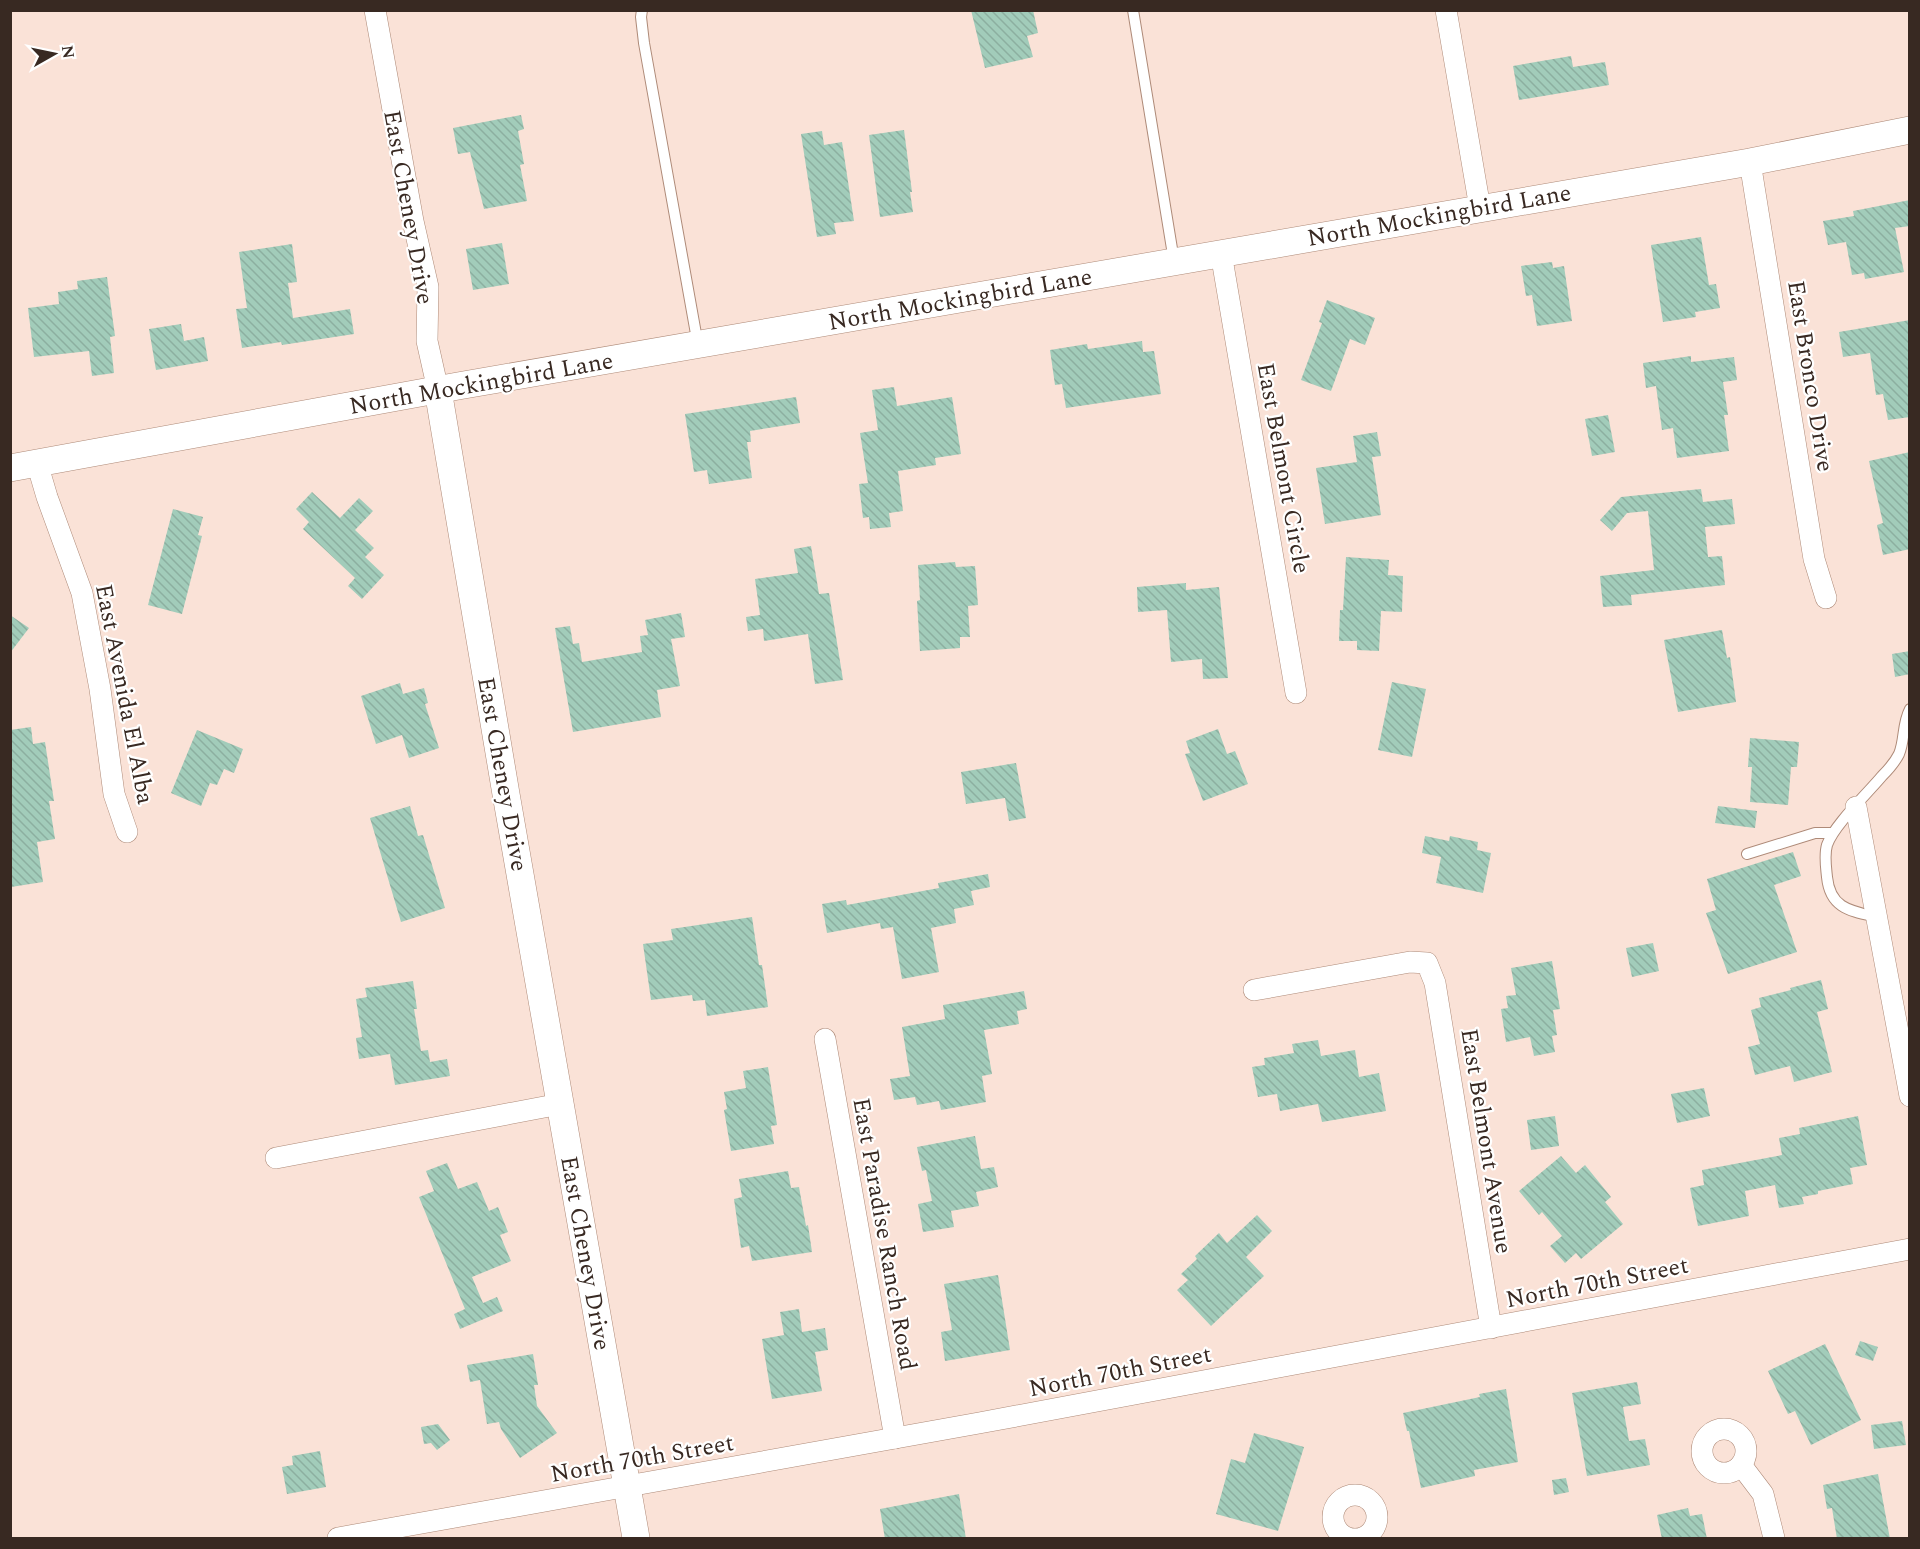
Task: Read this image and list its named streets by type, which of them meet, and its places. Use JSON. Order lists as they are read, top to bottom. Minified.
{"streets":{"street":["East Cheney Drive","North Mockingbird Lane","East Bronco Drive","East Belmont Circle","East Avenida El Alba","East Belmont Avenue","East Paradise Ranch Road","North 70th Street"]},"crossings":[["East Cheney Drive","North Mockingbird Lane"],["East Cheney Drive","North 70th Street"],["North Mockingbird Lane","East Bronco Drive"],["North Mockingbird Lane","East Belmont Circle"],["North Mockingbird Lane","East Avenida El Alba"],["East Belmont Avenue","North 70th Street"],["East Paradise Ranch Road","North 70th Street"]],"north":"right"}
